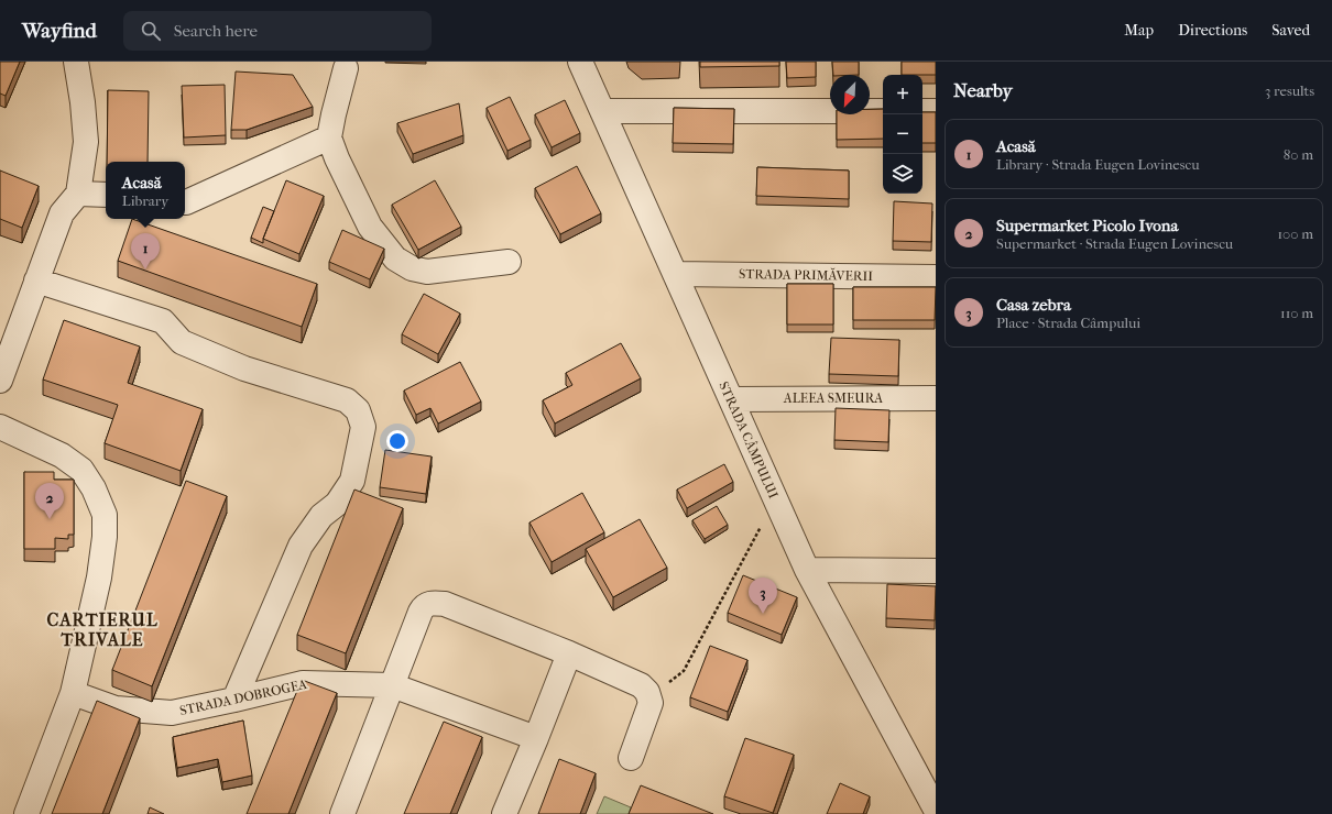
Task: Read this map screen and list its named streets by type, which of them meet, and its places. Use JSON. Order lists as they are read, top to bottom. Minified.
{"streets":{"street":["STRADA PRIMĂVERII","ALEEA SMEURA","STRADA CÂMPULUI","STRADA DOBROGEA"]},"crossings":[["STRADA PRIMĂVERII","STRADA CÂMPULUI"],["ALEEA SMEURA","STRADA CÂMPULUI"]],"districts":["CARTIERUL TRIVALE"],"north":"bottom left","page":{"header":"Wayfind","search":"Search here","nav":["Map","Directions","Saved"],"heading":["Nearby","3 results"],"map_buttons":["+","−"],"list":[{"mark":"1","name":"Acasă","note":"Library · Strada Eugen Lovinescu","value":"80 m"},{"mark":"2","name":"Supermarket Picolo Ivona","note":"Supermarket · Strada Eugen Lovinescu","value":"100 m"},{"mark":"3","name":"Casa zebra","note":"Place · Strada Câmpului","value":"110 m"}],"popup":["Acasă","Library"],"pins":["1","2","3"]}}
